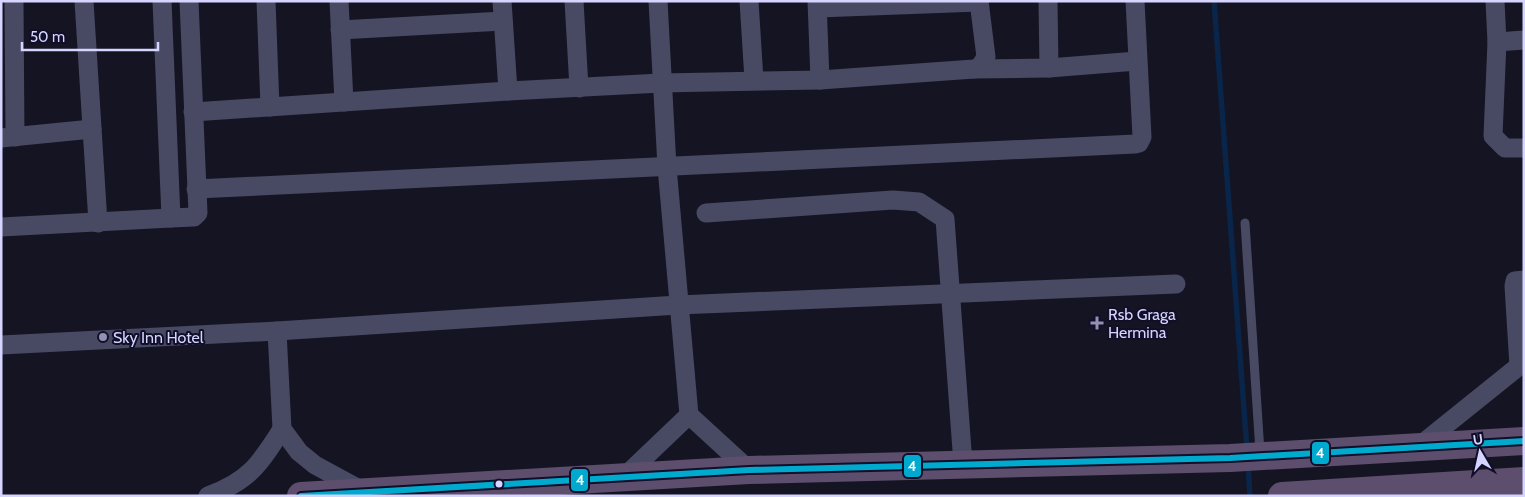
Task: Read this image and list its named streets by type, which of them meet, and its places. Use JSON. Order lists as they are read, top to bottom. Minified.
{"places":{"health":["Rsb Graga Hermina"],"other":["Sky Inn Hotel"]},"lines":["transit line 4"],"scale_bar":"50 m","north":"top"}
